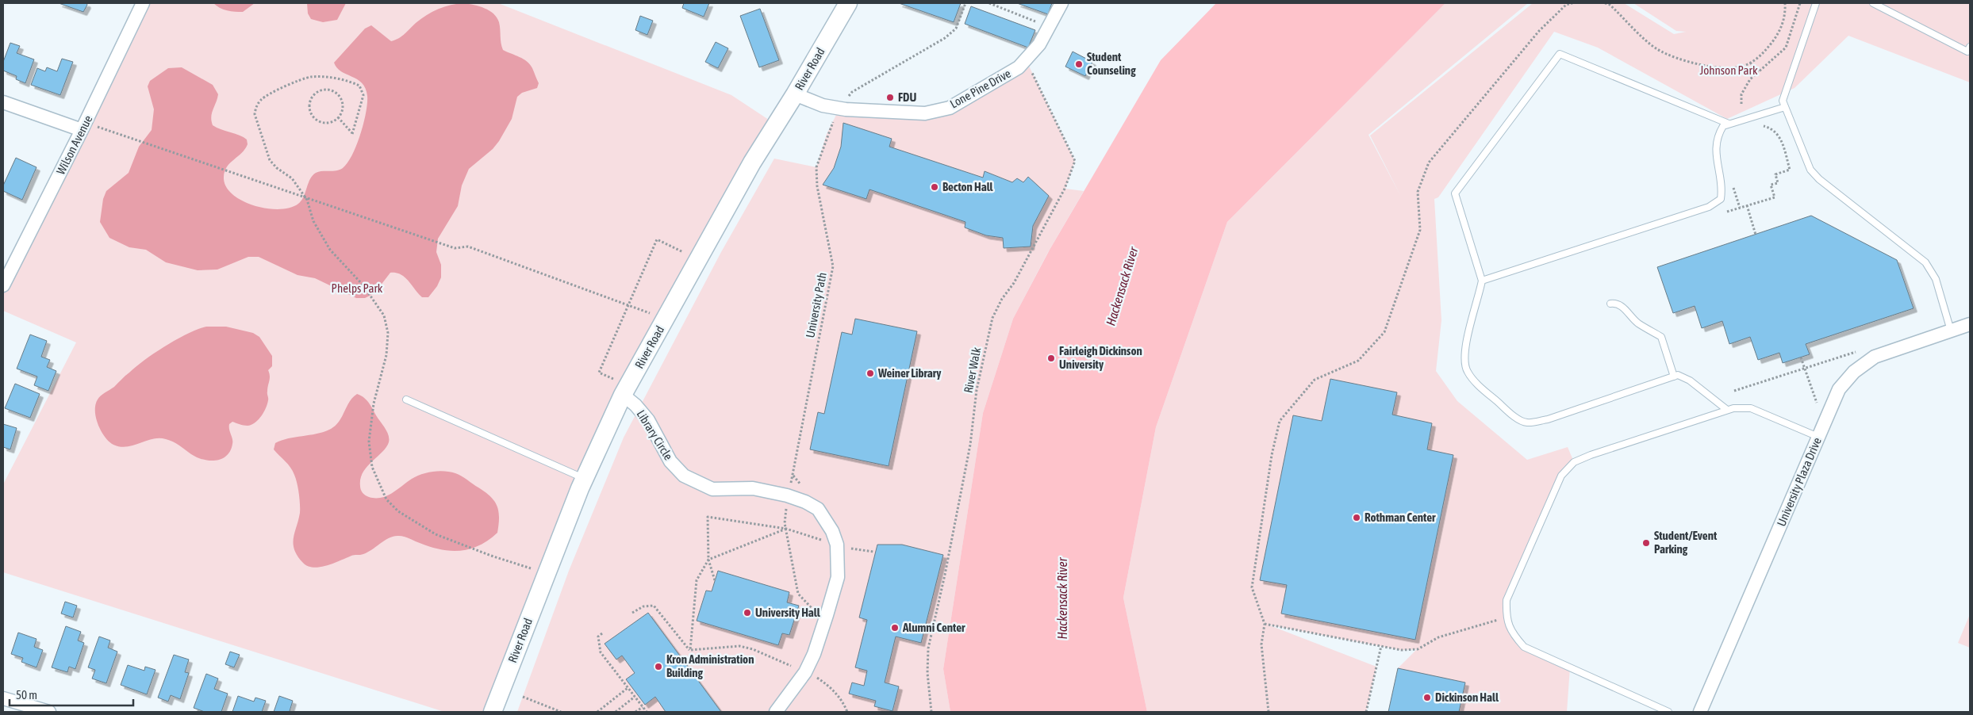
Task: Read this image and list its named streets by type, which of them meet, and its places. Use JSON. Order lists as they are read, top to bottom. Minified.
{"streets":{"main road":["River Road"],"street":["Lone Pine Drive","Wilson Avenue","Library Circle","University Plaza Drive"],"path":["University Path","River Walk"]},"crossings":[["River Road","Lone Pine Drive"],["River Road","Library Circle"],["Lone Pine Drive","University Path"],["Lone Pine Drive","River Walk"],["University Path","Library Circle"]],"water":["Hackensack River"],"parks":["Johnson Park","Phelps Park"],"places":["Student Counseling","FDU","Becton Hall","Fairleigh Dickinson University","Weiner Library","Rothman Center","Student/Event Parking","University Hall","Alumni Center","Kron Administration Building","Dickinson Hall"],"scale_bar":"50 m"}
